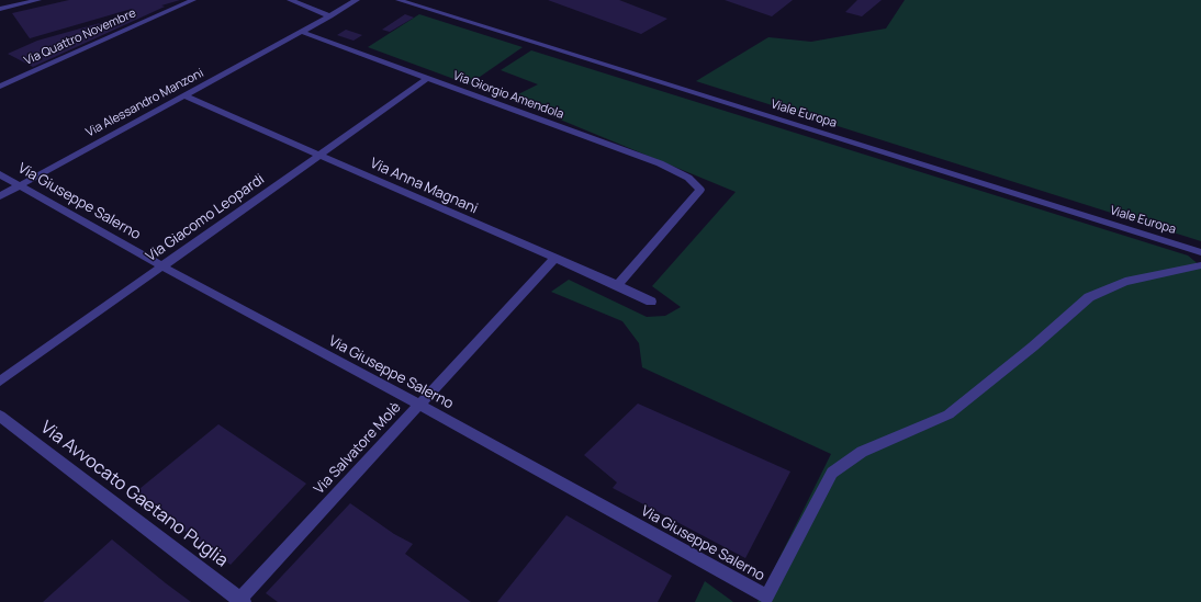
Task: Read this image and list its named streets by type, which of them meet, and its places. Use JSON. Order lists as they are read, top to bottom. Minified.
{"streets":{"street":["Via Quattro Novembre","Via Giorgio Amendola","Via Alessandro Manzoni","Viale Europa","Via Anna Magnani","Via Giuseppe Salerno","Via Giacomo Leopardi","Via Salvatore Molè","Via Avvocato Gaetano Puglia"]},"crossings":[["Via Giorgio Amendola","Via Alessandro Manzoni"],["Via Giorgio Amendola","Via Anna Magnani"],["Via Giorgio Amendola","Via Giacomo Leopardi"],["Via Alessandro Manzoni","Via Anna Magnani"],["Via Alessandro Manzoni","Via Giuseppe Salerno"],["Via Anna Magnani","Via Giacomo Leopardi"],["Via Anna Magnani","Via Salvatore Molè"],["Via Giuseppe Salerno","Via Giacomo Leopardi"],["Via Giuseppe Salerno","Via Salvatore Molè"],["Via Salvatore Molè","Via Avvocato Gaetano Puglia"]]}
